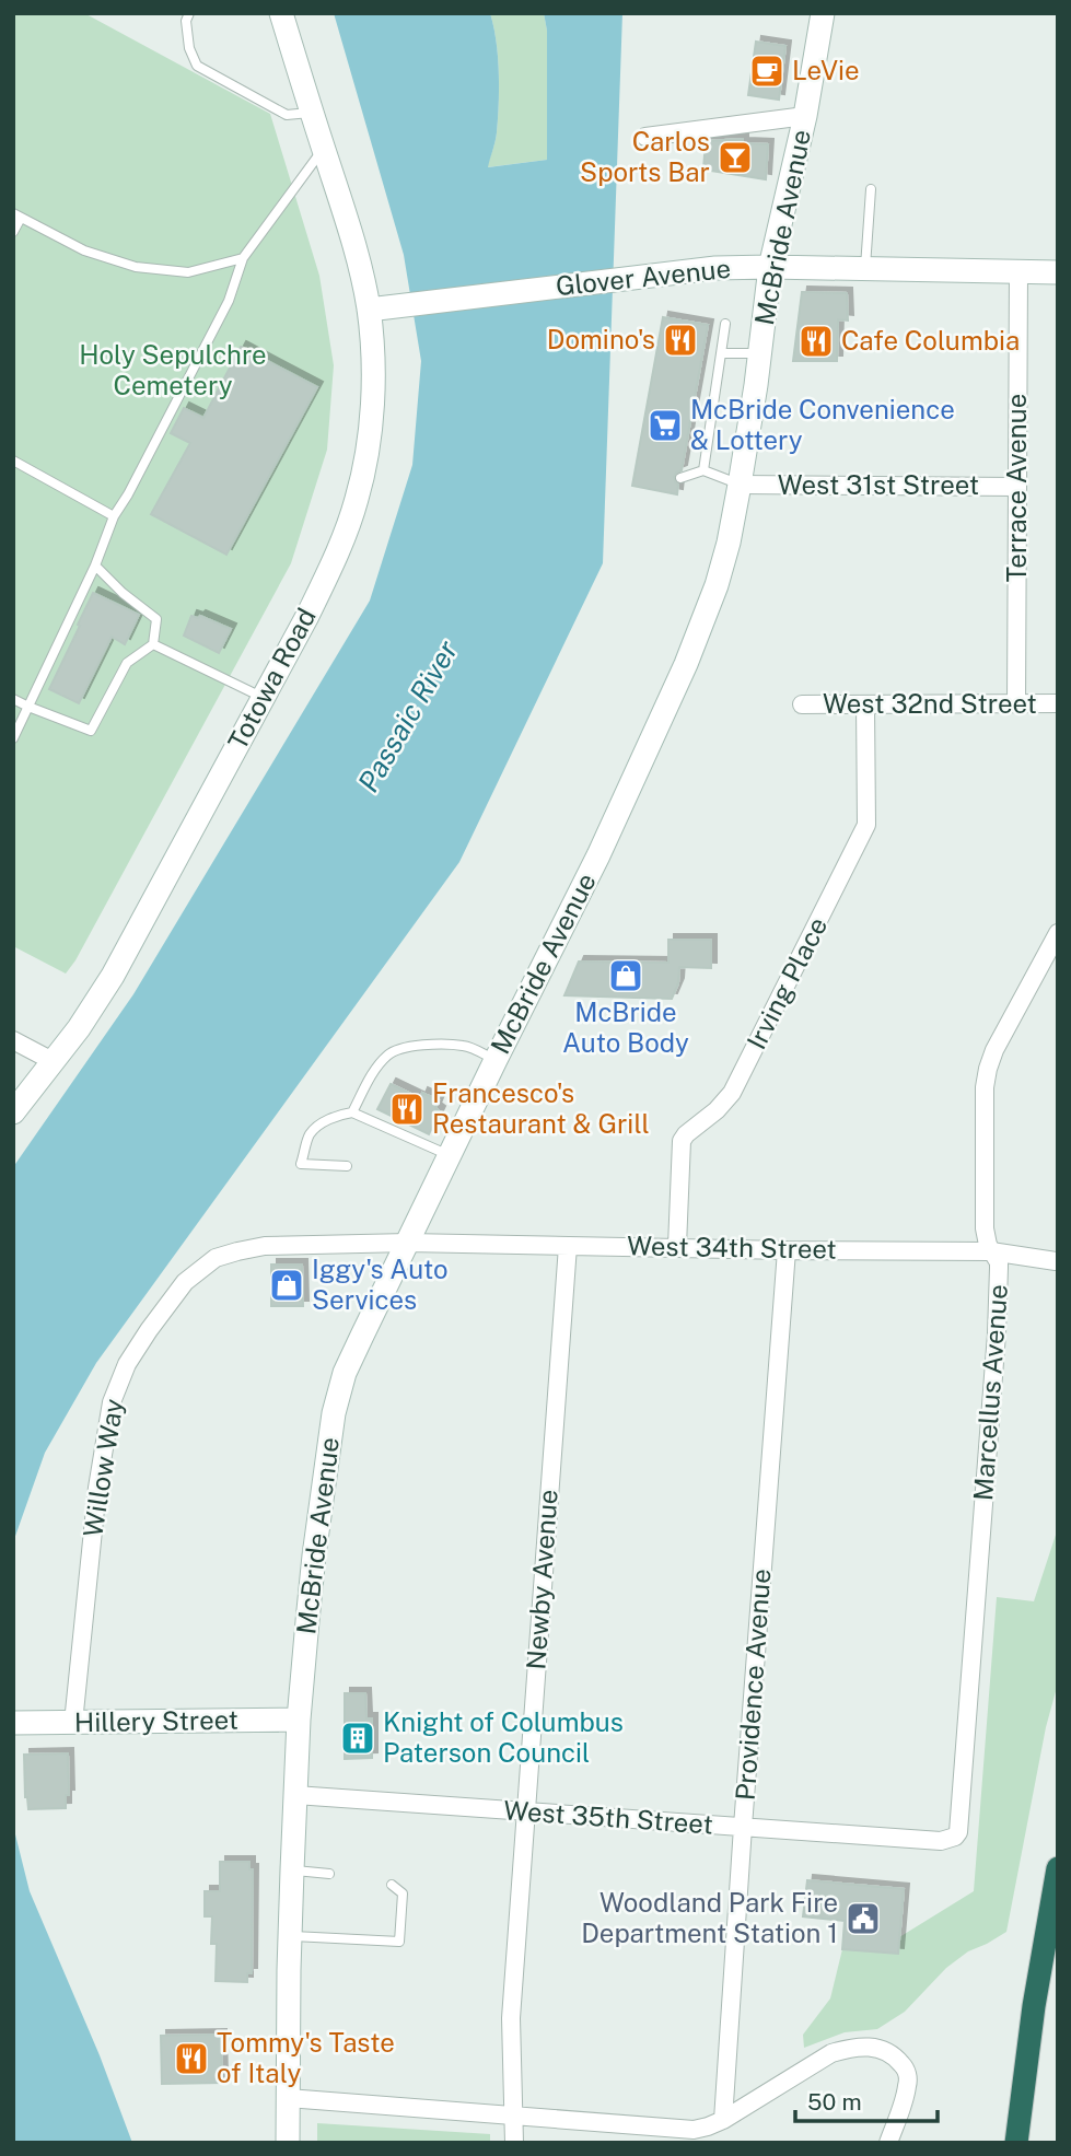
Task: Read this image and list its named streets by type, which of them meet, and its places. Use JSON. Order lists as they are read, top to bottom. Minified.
{"streets":{"main road":["McBride Avenue","Glover Avenue","Totowa Road","Hillery Street"],"street":["West 31st Street","Terrace Avenue","West 32nd Street","Irving Place","West 34th Street","Marcellus Avenue","Willow Way","Newby Avenue","Providence Avenue","West 35th Street"]},"crossings":[["McBride Avenue","Glover Avenue"],["McBride Avenue","West 31st Street"],["McBride Avenue","West 34th Street"],["McBride Avenue","Willow Way"],["McBride Avenue","Hillery Street"],["McBride Avenue","West 35th Street"],["Glover Avenue","Terrace Avenue"],["Glover Avenue","Totowa Road"],["West 31st Street","Terrace Avenue"],["Terrace Avenue","West 32nd Street"],["West 32nd Street","Irving Place"],["Irving Place","West 34th Street"],["West 34th Street","Marcellus Avenue"],["West 34th Street","Willow Way"],["West 34th Street","Newby Avenue"],["West 34th Street","Providence Avenue"],["Marcellus Avenue","West 35th Street"],["Willow Way","Hillery Street"],["Newby Avenue","West 35th Street"],["Providence Avenue","West 35th Street"]],"water":["Passaic River"],"parks":["Holy Sepulchre Cemetery"],"places":{"cafe":["LeVie"],"bar":["Carlos Sports Bar"],"restaurant":["Domino's","Cafe Columbia","Francesco's Restaurant & Grill","Tommy's Taste of Italy"],"supermarket":["McBride Convenience & Lottery"],"shop":["McBride Auto Body","Iggy's Auto Services"],"building":["Knight of Columbus Paterson Council"],"public building":["Woodland Park Fire Department Station 1"]},"scale_bar":"50 m"}
